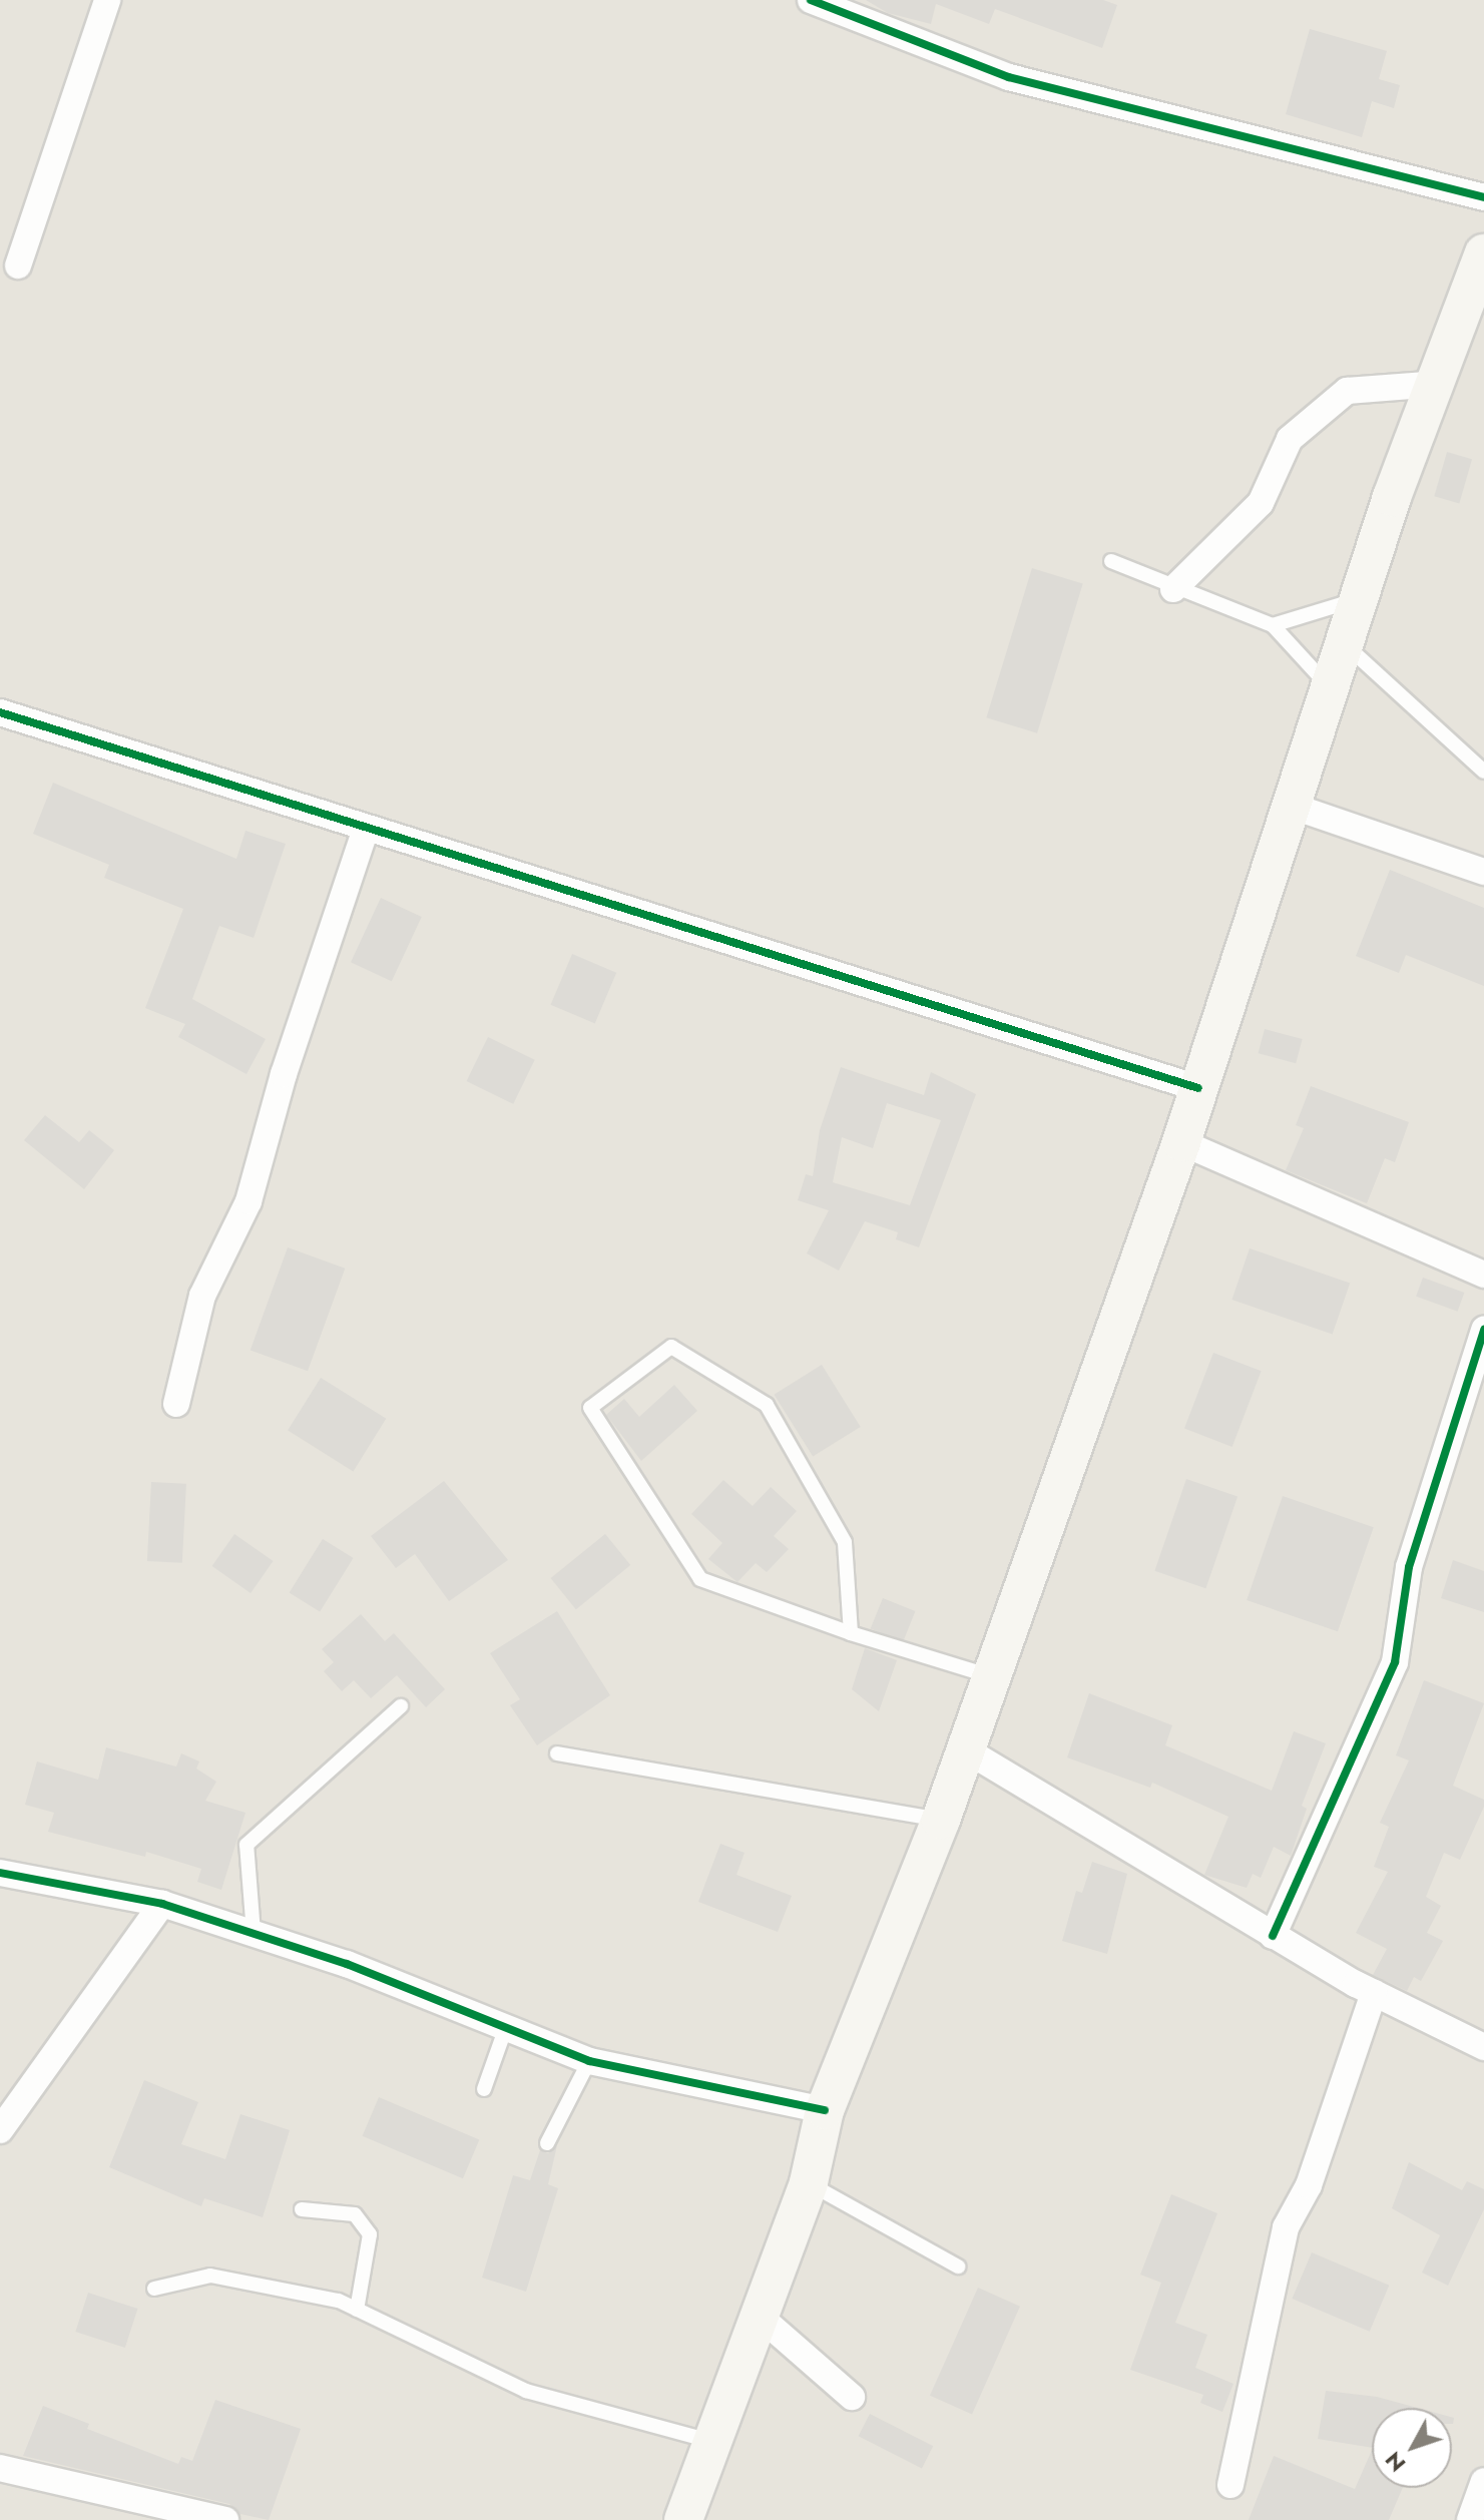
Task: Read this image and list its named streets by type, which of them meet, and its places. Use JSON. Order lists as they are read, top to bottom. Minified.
{"north":"bottom left"}
